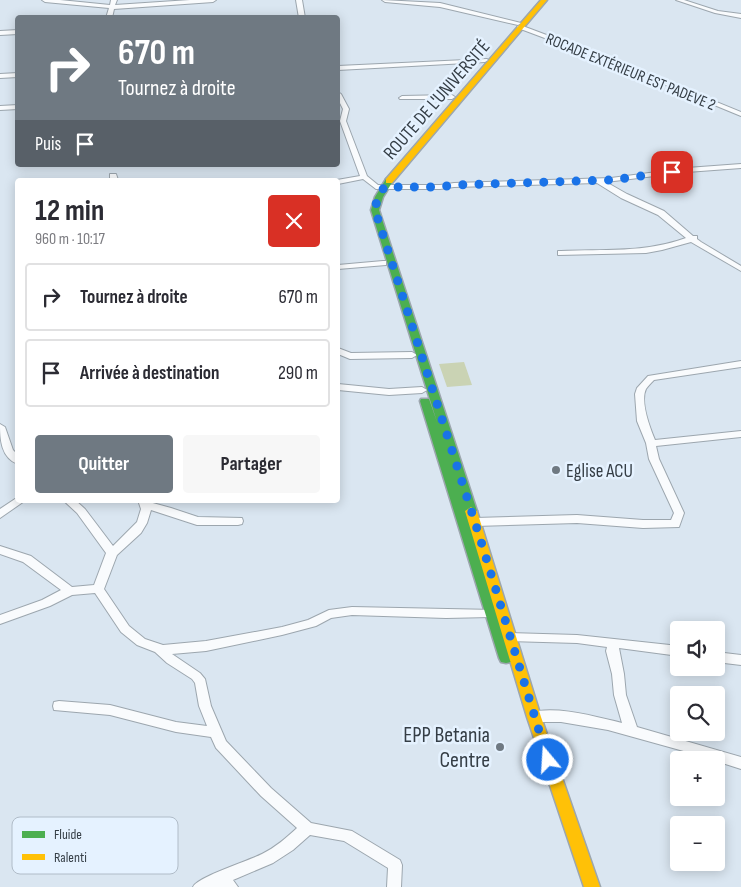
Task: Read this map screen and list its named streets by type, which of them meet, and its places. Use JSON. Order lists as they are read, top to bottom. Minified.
{"streets":{"main road":["ROUTE DE L'UNIVERSITÉ"],"street":["ROCADE EXTÉRIEUR EST PADEVE 2"]},"crossings":[["ROCADE EXTÉRIEUR EST PADEVE 2","ROUTE DE L'UNIVERSITÉ"]],"places":["Eglise ACU","EPP Betania Centre"],"legend":["Fluide","Ralenti"],"page":{"turn":["670 m","Tournez à droite"],"then":"Puis","heading":["12 min","960 m · 10:17"],"list":[{"name":"Tournez à droite","value":"670 m"},{"name":"Arrivée à destination","value":"290 m"}],"buttons":["Quitter","Partager"],"map_buttons":["+","−"]}}
